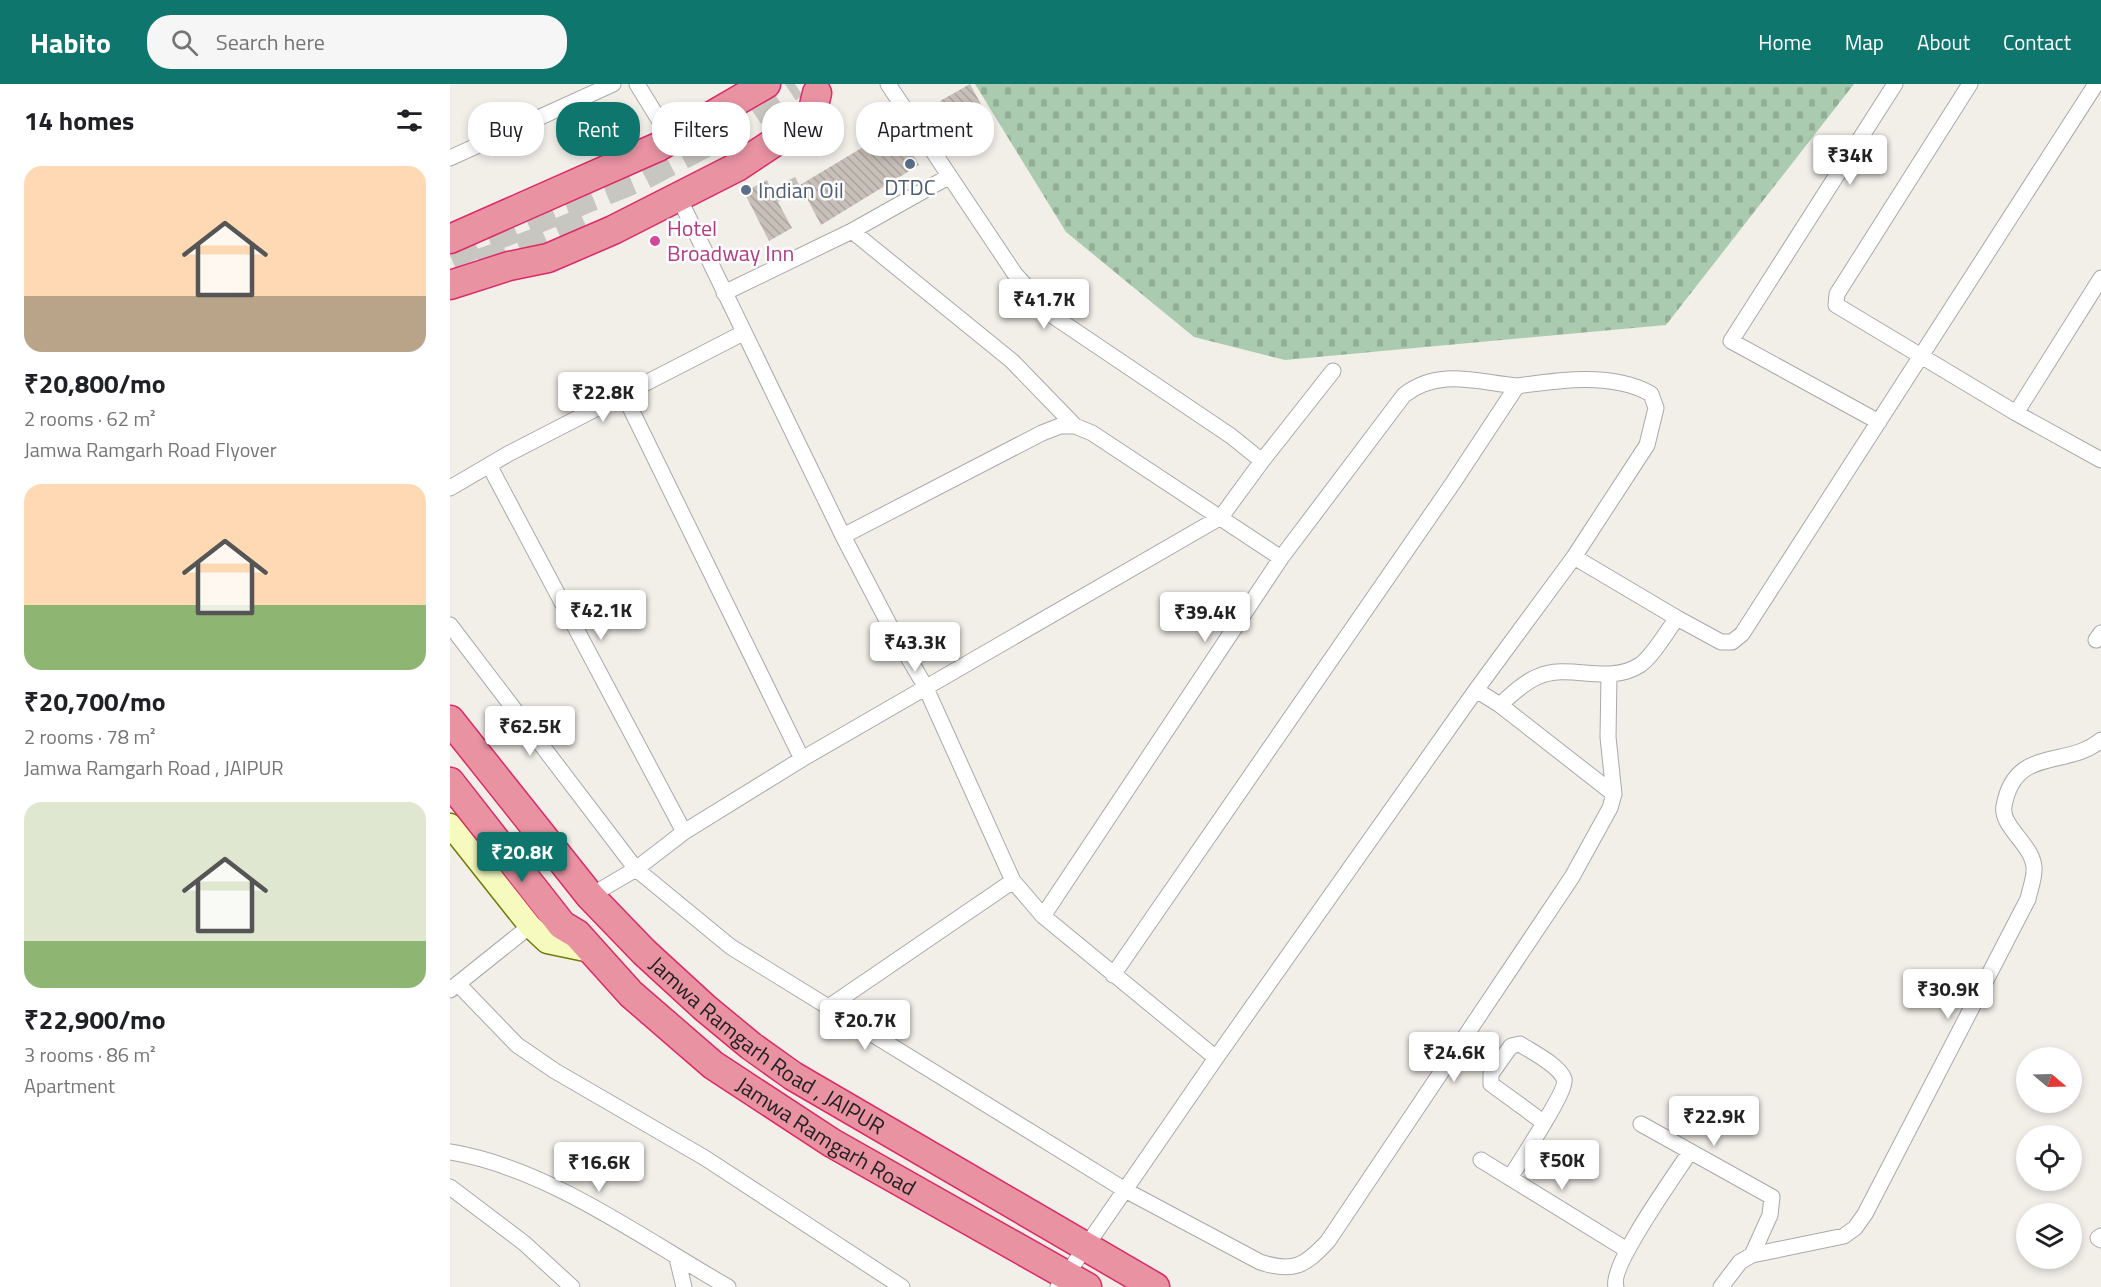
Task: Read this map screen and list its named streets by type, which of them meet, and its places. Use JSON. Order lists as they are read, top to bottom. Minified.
{"streets":{"highway":["Jamwa Ramgarh Road , JAIPUR","Jamwa Ramgarh Road"]},"places":["DTDC","Indian Oil","Hotel Broadway Inn"],"north":"right","page":{"header":"Habito","search":"Search here","nav":["Home","Map","About","Contact"],"heading":"14 homes","chip":["Buy","Rent","Filters","New","Apartment"],"price":["₹34K","₹41.7K","₹22.8K","₹42.1K","₹39.4K","₹43.3K","₹62.5K","₹20.8K","₹30.9K","₹20.7K","₹24.6K","₹22.9K","₹50K","₹16.6K"],"list":[{"name":"₹20,800/mo","note":"2 rooms · 62 m² · Jamwa Ramgarh Road Flyover"},{"name":"₹20,700/mo","note":"2 rooms · 78 m² · Jamwa Ramgarh Road , JAIPUR"},{"name":"₹22,900/mo","note":"3 rooms · 86 m² · Apartment"}]}}
